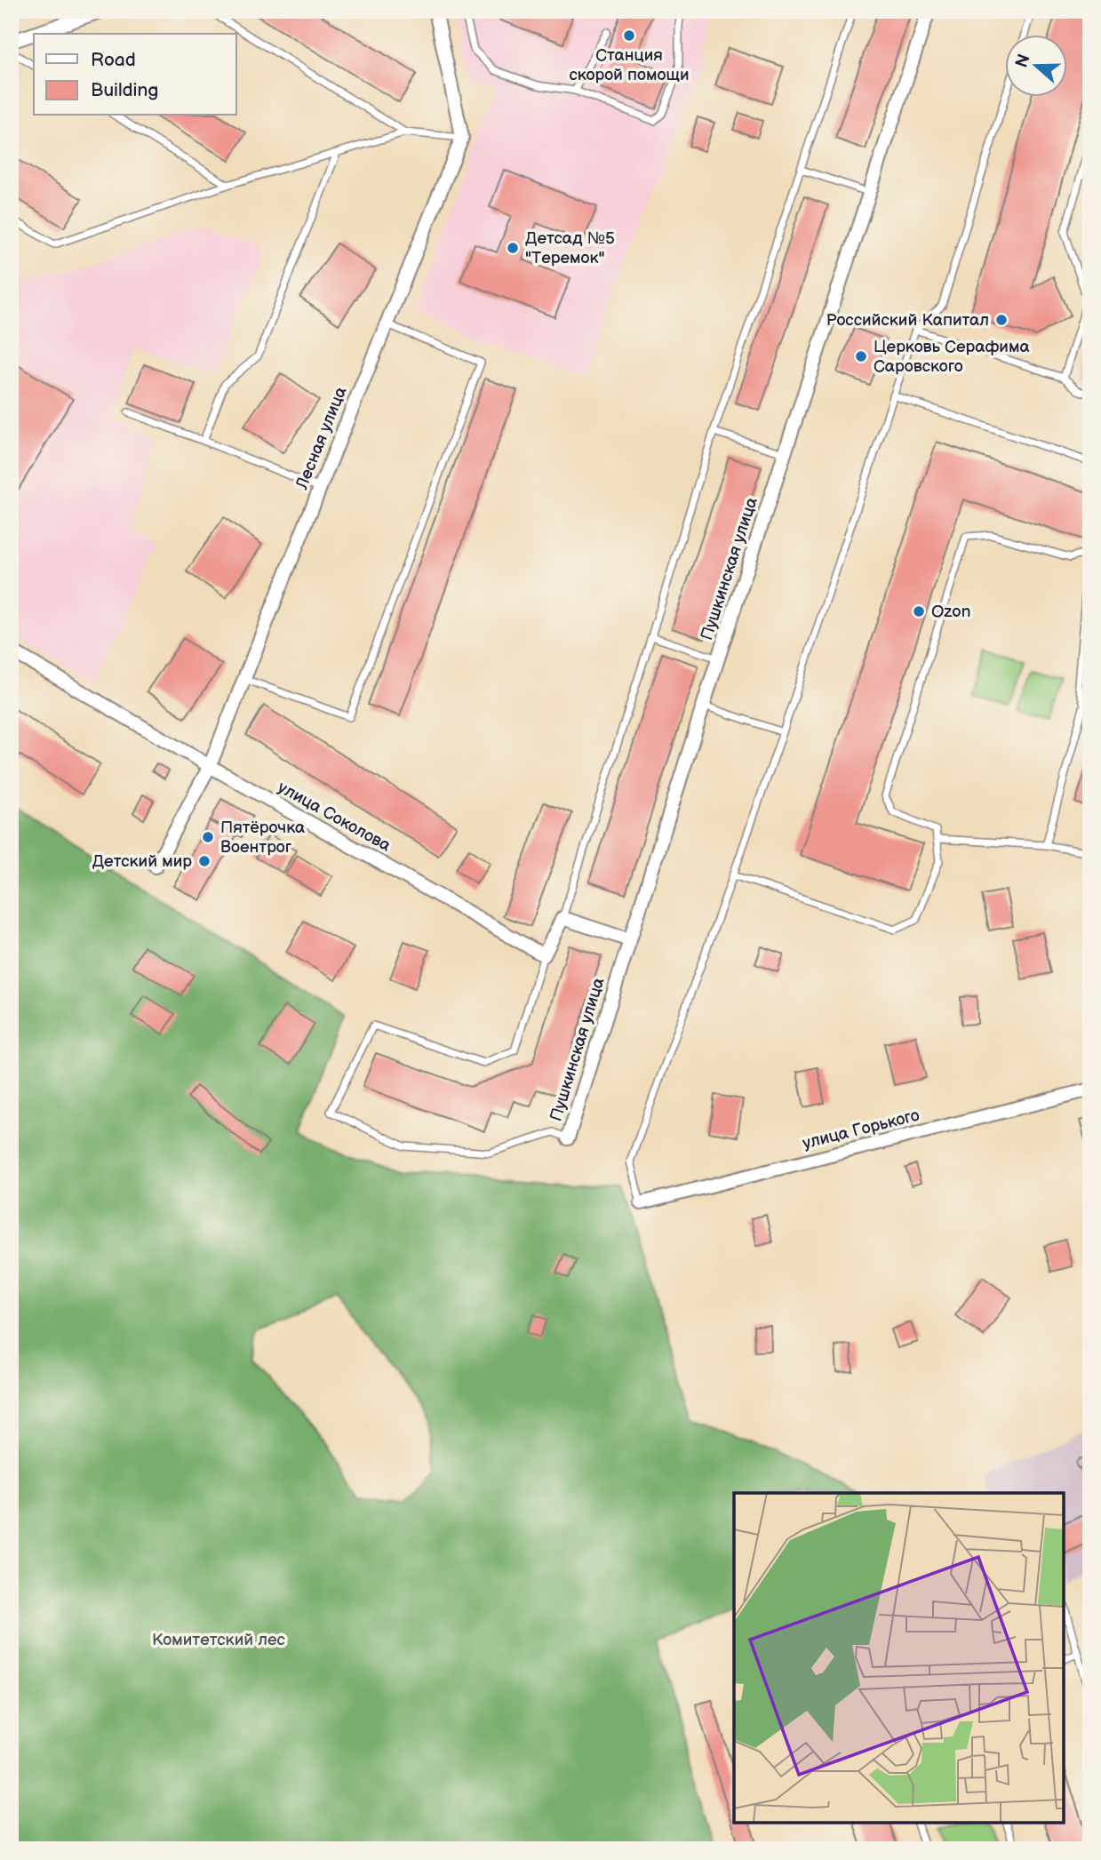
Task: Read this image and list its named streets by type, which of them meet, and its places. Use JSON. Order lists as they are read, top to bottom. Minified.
{"streets":{"street":["Лесная улица","Пушкинская улица","улица Соколова","улица Горького"]},"crossings":[["Лесная улица","улица Соколова"]],"parks":["Комитетский лес"],"places":["Станция скорой помощи","Детсад №5 \"Теремок\"","Российский Капитал","Церковь Серафима Саровского","Ozon","Пятёрочка Воентрог","Детский мир"],"legend":["Road","Building"],"north":"left"}
